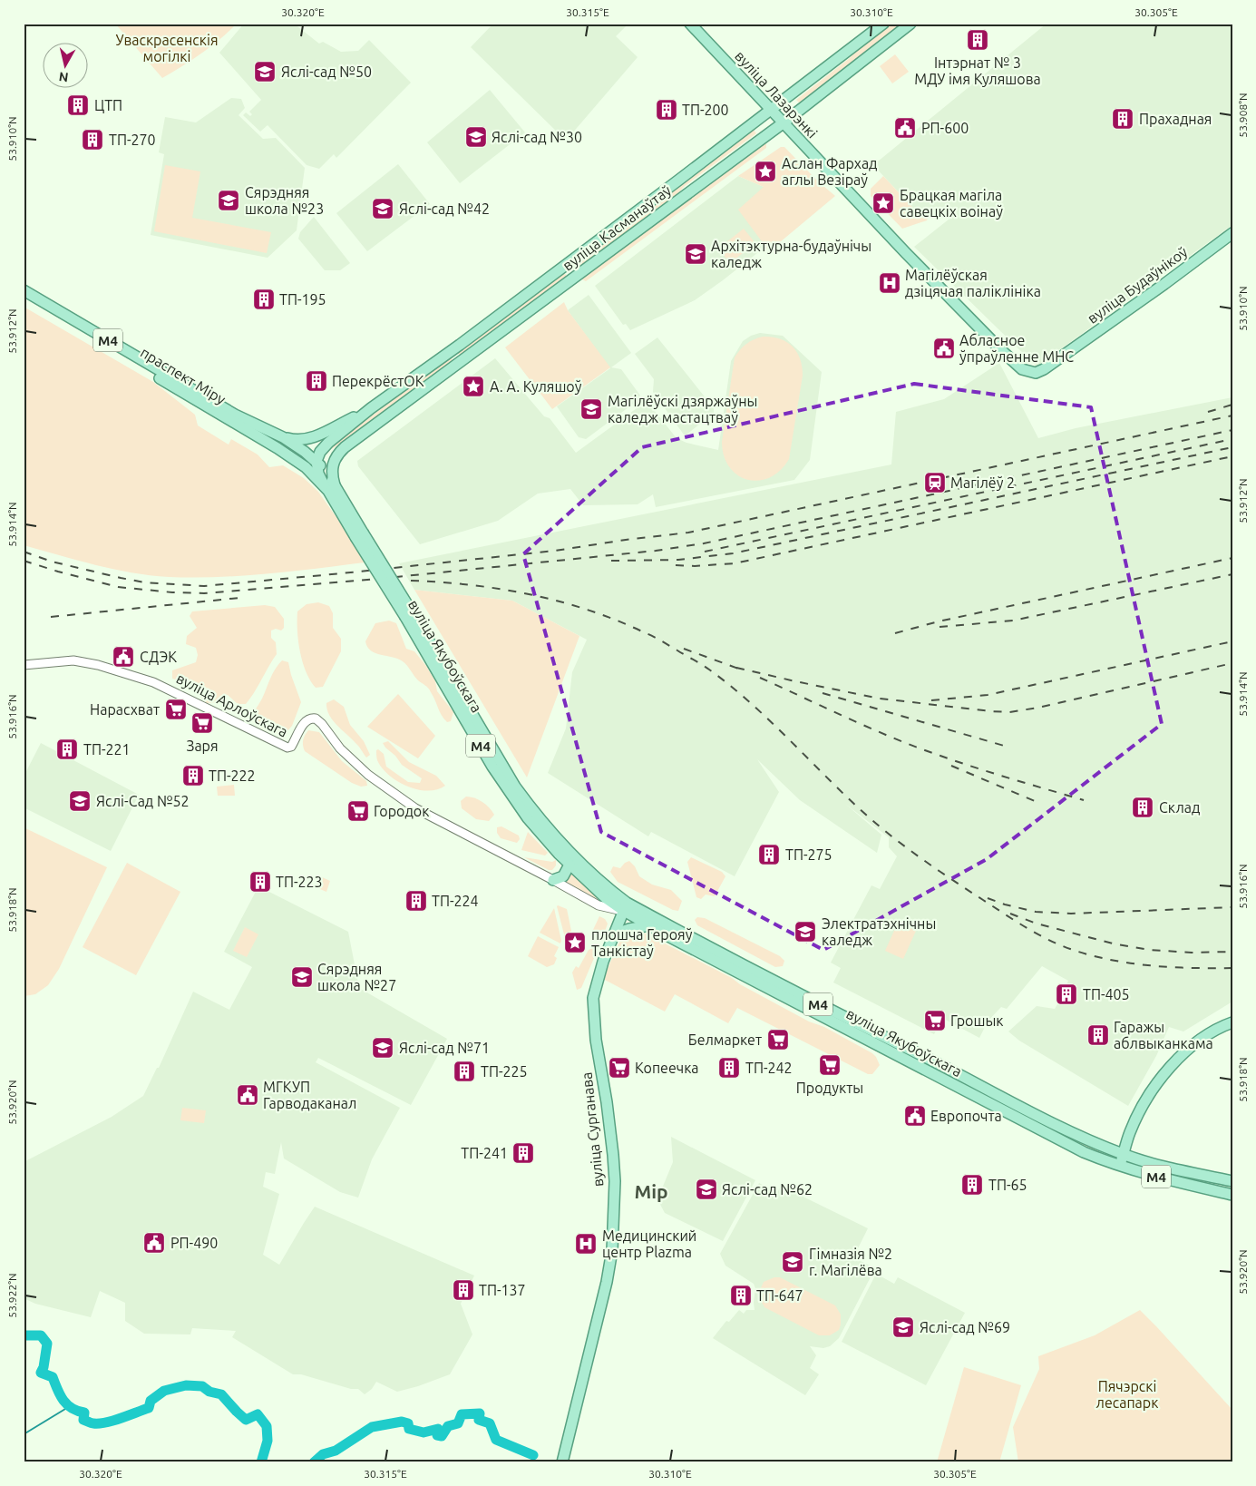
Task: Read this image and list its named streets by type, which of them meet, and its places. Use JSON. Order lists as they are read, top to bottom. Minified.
{"streets":{"main road":["вуліца Лазарэнкі","вуліца Касманаўтаў","вуліца Будаўнікоў","М4","праспект Міру","вуліца Якубоўскага","вуліца Сурганава"],"street":["вуліца Арлоўскага"]},"crossings":[["вуліца Лазарэнкі","вуліца Касманаўтаў"],["вуліца Лазарэнкі","вуліца Будаўнікоў"],["вуліца Касманаўтаў","праспект Міру"],["праспект Міру","вуліца Якубоўскага"],["вуліца Якубоўскага","вуліца Сурганава"]],"districts":["Мір"],"parks":["Уваскрасенскія могілкі","Пячэрскі лесапарк"],"places":{"building":["Інтэрнат № 3 МДУ імя Куляшова","ЦТП","ТП-200","Прахадная","ТП-270","ТП-195","ПерекрёстОК","ТП-221","ТП-222","Склад","ТП-275","ТП-223","ТП-224","ТП-405","Гаражы аблвыканкама","ТП-242","ТП-225","ТП-241","ТП-65","ТП-137","ТП-647"],"school or university":["Яслі-сад №50","Яслі-сад №30","Сярэдняя школа №23","Яслі-сад №42","Архітэктурна-будаўнічы каледж","Магілёўскі дзяржаўны каледж мастацтваў","Яслі-Сад №52","Электратэхнічны каледж","Сярэдняя школа №27","Яслі-сад №71","Яслі-сад №62","Гімназія №2 г. Магілёва","Яслі-сад №69"],"public building":["РП-600","Абласное ўпраўленне МНС","СДЭК","МГКУП Гарводаканал","Европочта","РП-490"],"place":["Аслан Фархад аглы Везіраў","Брацкая магіла савецкіх воінаў","А. А. Куляшоў","плошча Герояў Танкістаў"],"hospital":["Магілёўская дзіцячая паліклініка","Медицинский центр Plazma"],"station":["Магілёў 2"],"supermarket":["Нарасхват","Заря","Городок","Грошык","Белмаркет","Продукты","Копеечка"]},"north":"bottom","coordinates":["30.320°E","30.315°E","30.310°E","30.305°E","53.908°N","53.910°N","53.912°N","53.914°N","53.916°N","53.918°N","53.920°N","53.922°N"]}
